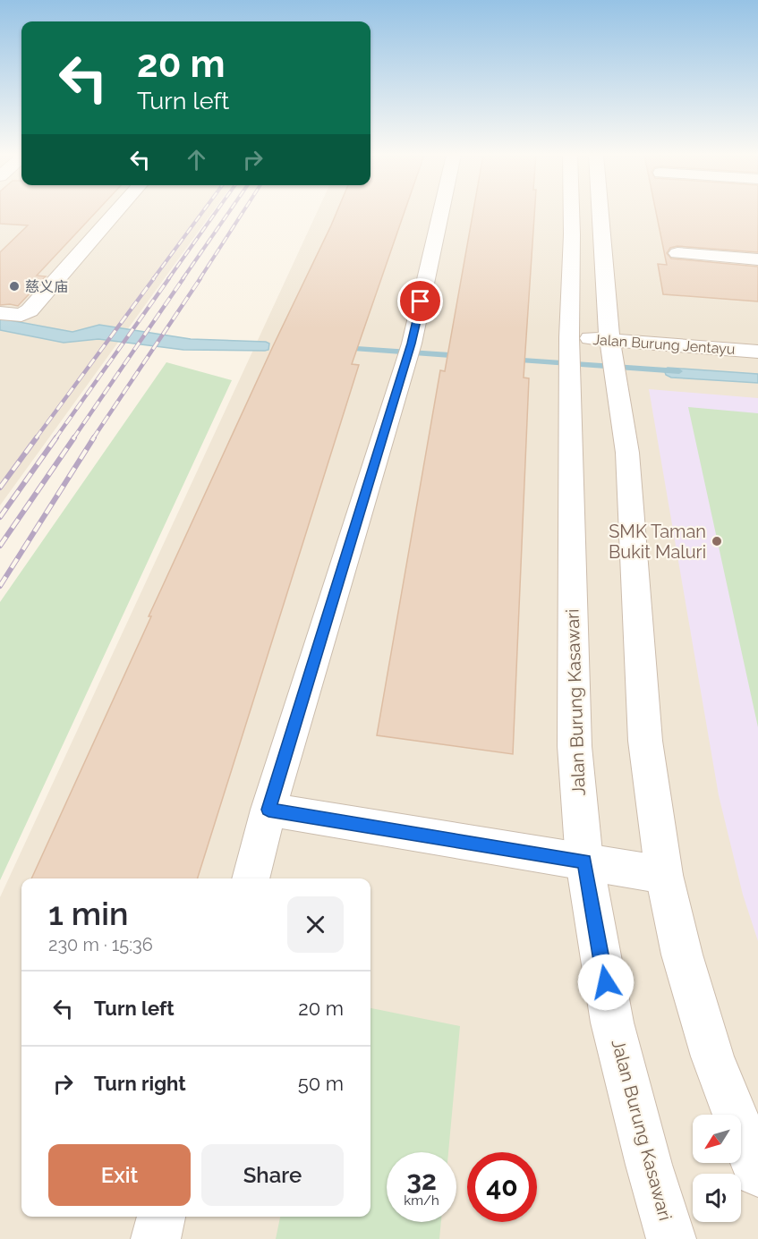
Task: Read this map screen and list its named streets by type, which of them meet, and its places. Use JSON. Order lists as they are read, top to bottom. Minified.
{"streets":{"street":["Jalan Burung Jentayu","Jalan Burung Kasawari"]},"crossings":[["Jalan Burung Jentayu","Jalan Burung Kasawari"]],"places":["慈义庙","SMK Taman Bukit Maluri"],"north":"bottom left","page":{"turn":["20 m","Turn left"],"heading":["1 min","230 m · 15:36"],"list":[{"name":"Turn left","value":"20 m"},{"name":"Turn right","value":"50 m"}],"buttons":["Exit","Share"],"speed":"32 km/h","limit":"40"}}
